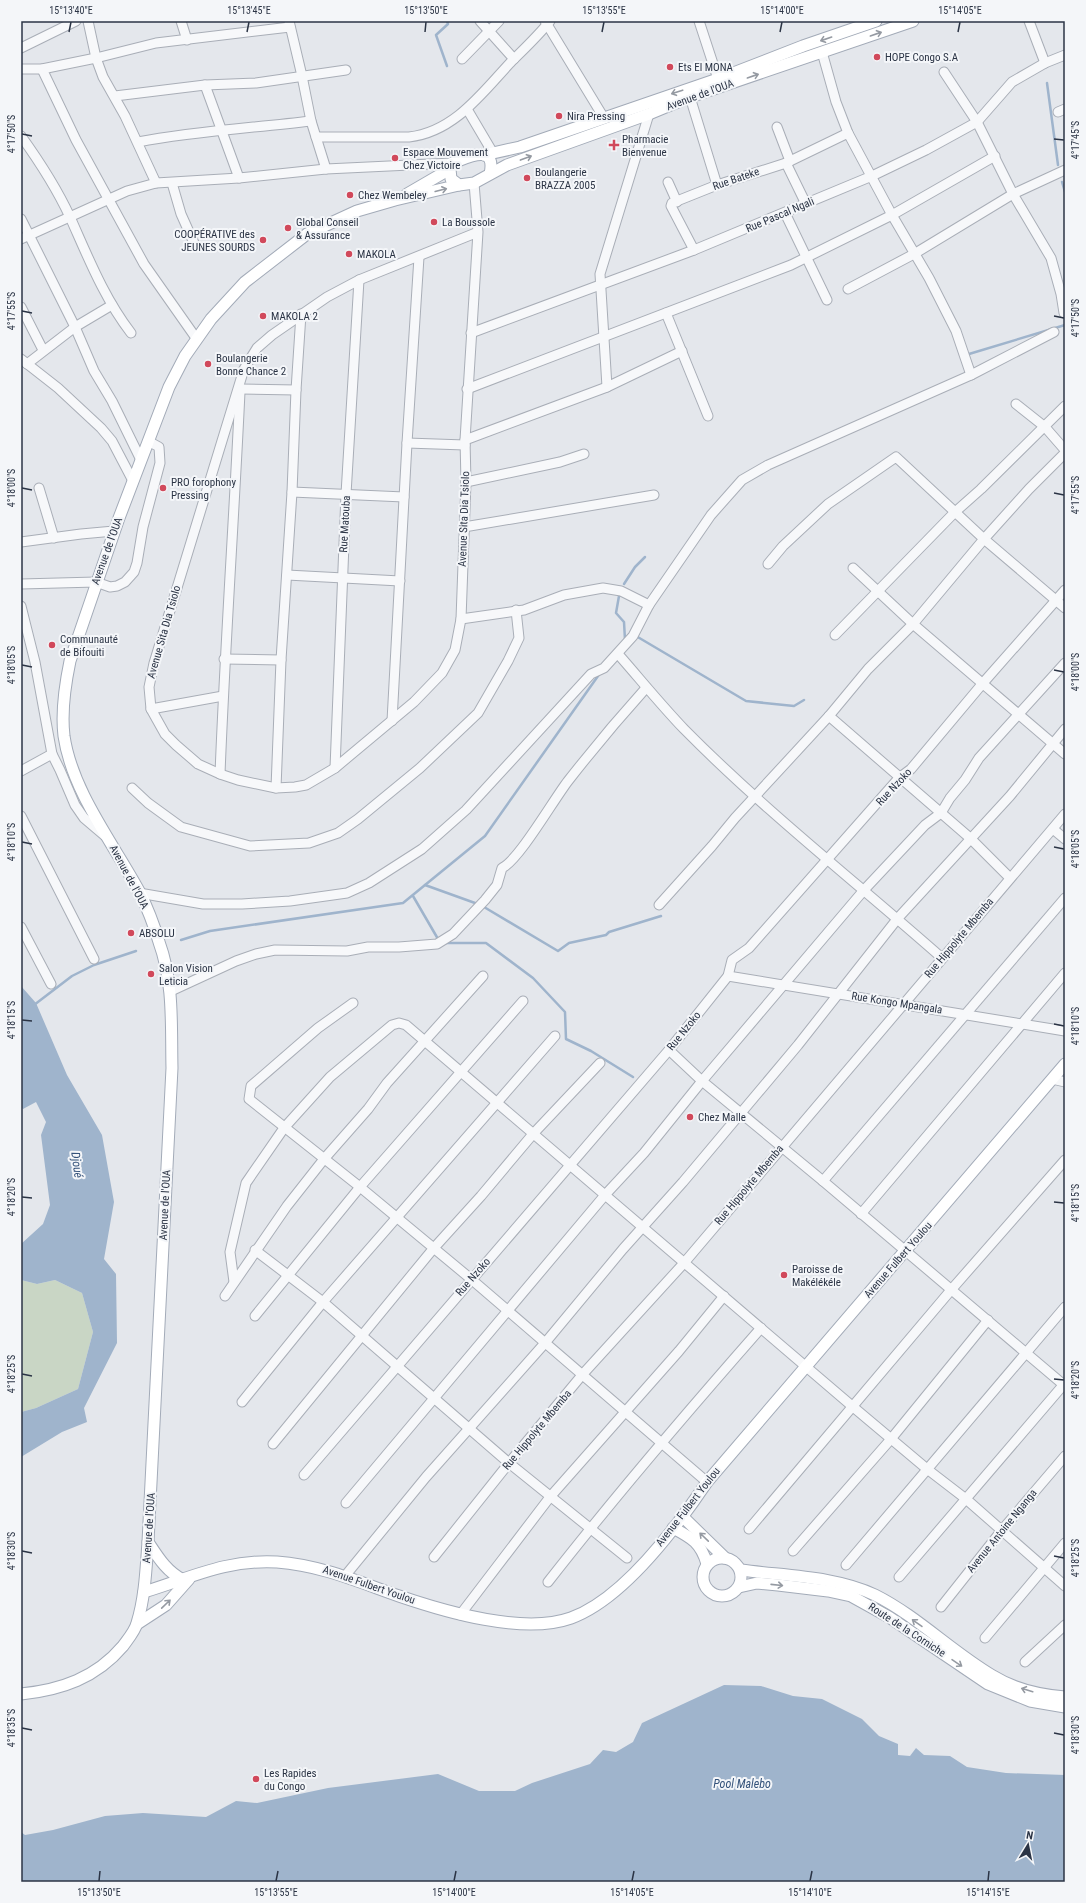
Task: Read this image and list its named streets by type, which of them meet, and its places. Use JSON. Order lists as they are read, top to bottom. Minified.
{"streets":{"main road":["Avenue de l'OUA","Avenue Fulbert Youlou","Route de la Corniche"],"street":["Rue Bateke","Rue Pascal Ngali","Avenue Sita Dia Tsiolo","Rue Matouba","Rue Nzoko","Rue Hippolyte Mbemba","Rue Kongo Mpangala","Avenue Antoine Nganga"]},"crossings":[["Avenue de l'OUA","Avenue Sita Dia Tsiolo"],["Avenue de l'OUA","Avenue Fulbert Youlou"],["Rue Pascal Ngali","Avenue Sita Dia Tsiolo"],["Avenue Sita Dia Tsiolo","Rue Matouba"],["Rue Nzoko","Rue Kongo Mpangala"],["Rue Hippolyte Mbemba","Rue Kongo Mpangala"]],"water":["Djoué","Pool Malebo"],"places":{"other":["HOPE Congo S.A","Ets El MONA","Nira Pressing","Espace Mouvement Chez Victoire","Boulangerie BRAZZA 2005","Chez Wembeley","La Boussole","Global Conseil & Assurance","COOPÉRATIVE des JEUNES SOURDS","MAKOLA","MAKOLA 2","Boulangerie Bonne Chance 2","PRO forophony Pressing","Communauté de Bifouiti","ABSOLU","Salon Vision Leticia","Chez Malle","Paroisse de Makélékéle","Les Rapides du Congo"],"health":["Pharmacie Bienvenue"]},"north":"top","coordinates":["15°13'40\"E","15°13'45\"E","15°13'50\"E","15°13'55\"E","15°14'00\"E","15°14'05\"E","4°17'50\"S","4°17'45\"S","4°17'55\"S","4°18'00\"S","4°18'05\"S","4°18'10\"S","4°18'15\"S","4°18'20\"S","4°18'25\"S","4°18'30\"S","4°18'35\"S","15°14'10\"E","15°14'15\"E"]}
